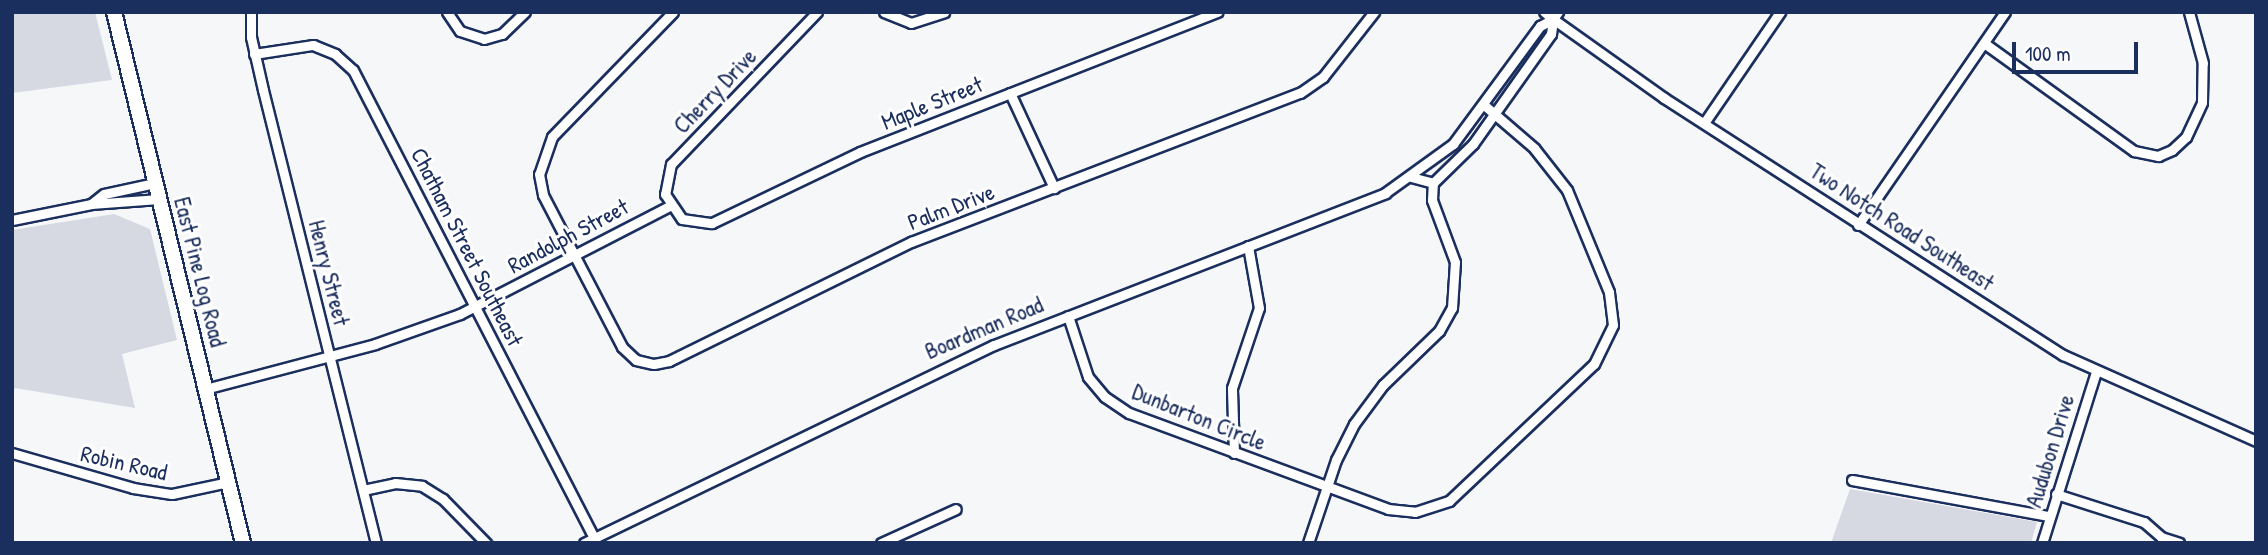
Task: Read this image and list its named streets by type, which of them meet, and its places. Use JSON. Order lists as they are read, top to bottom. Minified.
{"streets":{"main road":["East Pine Log Road"],"street":["Cherry Drive","Maple Street","Palm Drive","Two Notch Road Southeast","Randolph Street","Chatham Street Southeast","Henry Street","Boardman Road","Dunbarton Circle","Audubon Drive","Robin Road"]},"crossings":[["Cherry Drive","Maple Street"],["Cherry Drive","Randolph Street"],["Maple Street","Randolph Street"],["Palm Drive","Randolph Street"],["Two Notch Road Southeast","Boardman Road"],["Two Notch Road Southeast","Audubon Drive"],["Randolph Street","Chatham Street Southeast"],["Randolph Street","East Pine Log Road"],["Randolph Street","Henry Street"],["Chatham Street Southeast","Henry Street"],["Chatham Street Southeast","Boardman Road"],["East Pine Log Road","Robin Road"],["Boardman Road","Dunbarton Circle"]],"scale_bar":"100 m"}
